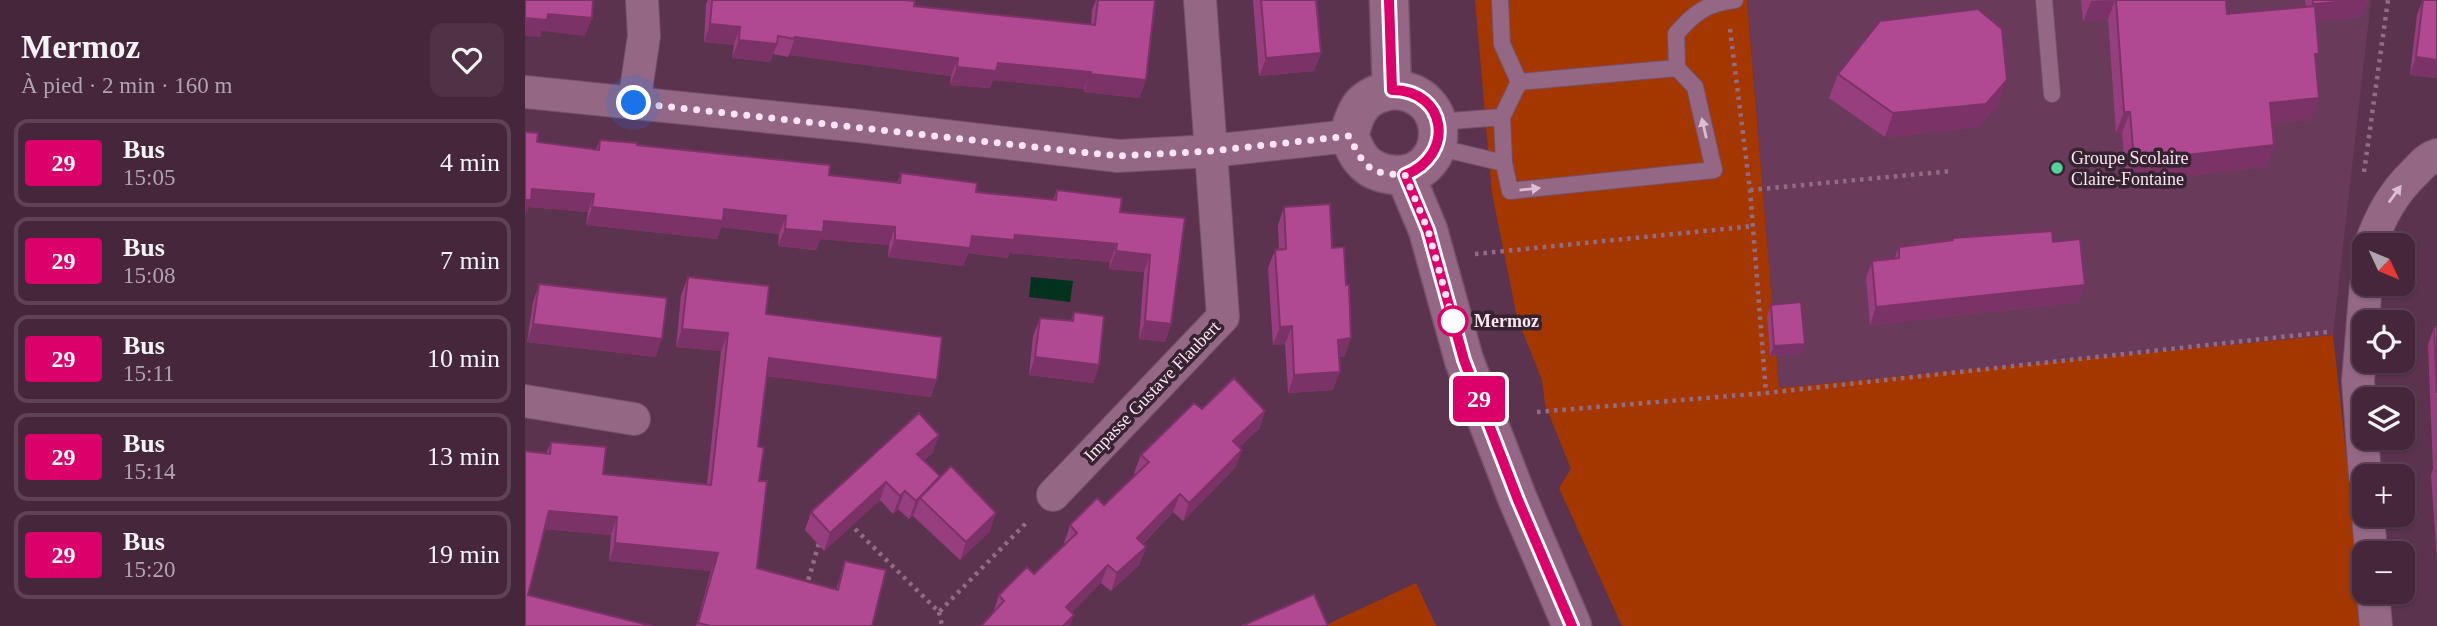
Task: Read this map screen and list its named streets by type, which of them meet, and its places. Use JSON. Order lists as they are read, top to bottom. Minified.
{"streets":{"street":["Impasse Gustave Flaubert"]},"places":["Groupe Scolaire Claire-Fontaine","Mermoz"],"lines":["bus line 29"],"north":"bottom right","page":{"heading":["Mermoz","À pied · 2 min · 160 m"],"on_map":"29","list":[{"mark":"29","name":"Bus","note":"15:05","value":"4 min"},{"mark":"29","name":"Bus","note":"15:08","value":"7 min"},{"mark":"29","name":"Bus","note":"15:11","value":"10 min"},{"mark":"29","name":"Bus","note":"15:14","value":"13 min"},{"mark":"29","name":"Bus","note":"15:20","value":"19 min"}],"map_buttons":["+","−"]}}
